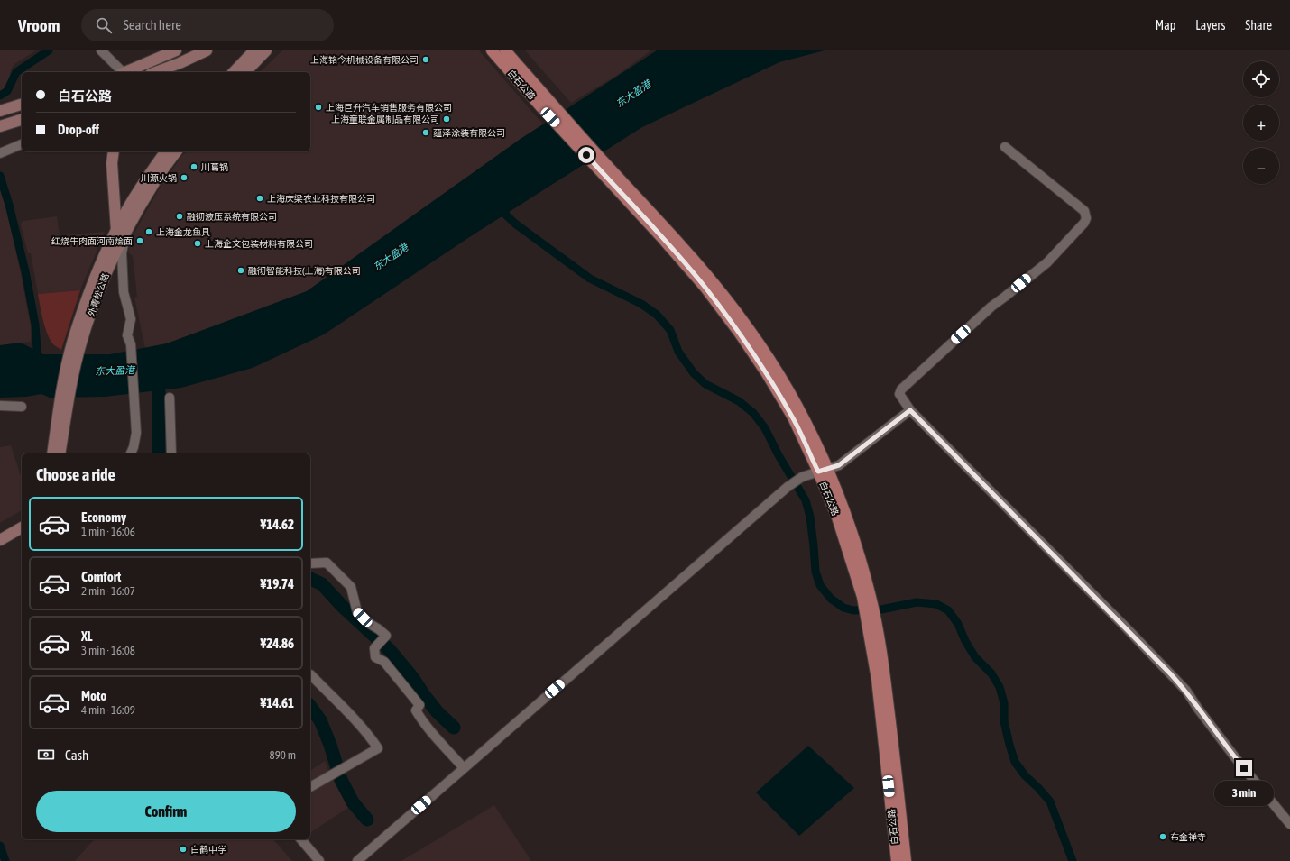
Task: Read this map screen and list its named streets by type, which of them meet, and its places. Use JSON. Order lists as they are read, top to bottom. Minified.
{"streets":{"main road":["白石公路","外青松公路"]},"water":["东大盈港"],"places":["上海铭今机械设备有限公司","上海巨升汽车销售服务有限公司","上海童联金属制品有限公司","蕴泽涂装有限公司","川葛锅","川源火锅","上海庆梁农业科技有限公司","融彻液压系统有限公司","上海金龙鱼具","红烧牛肉面河南烩面","上海企文包装材料有限公司","融彻智能科技(上海)有限公司","布金禅寺","白鹤中学"],"page":{"header":"Vroom","search":"Search here","nav":["Map","Layers","Share"],"map_buttons":["+","−"],"banner":["白石公路","Drop-off"],"heading":"Choose a ride","list":[{"name":"Economy","note":"1 min · 16:06","value":"¥14.62"},{"name":"Comfort","note":"2 min · 16:07","value":"¥19.74"},{"name":"XL","note":"3 min · 16:08","value":"¥24.86"},{"name":"Moto","note":"4 min · 16:09","value":"¥14.61"}],"pay":["Cash","890 m"],"bubble":"3 min","buttons":"Confirm"}}
